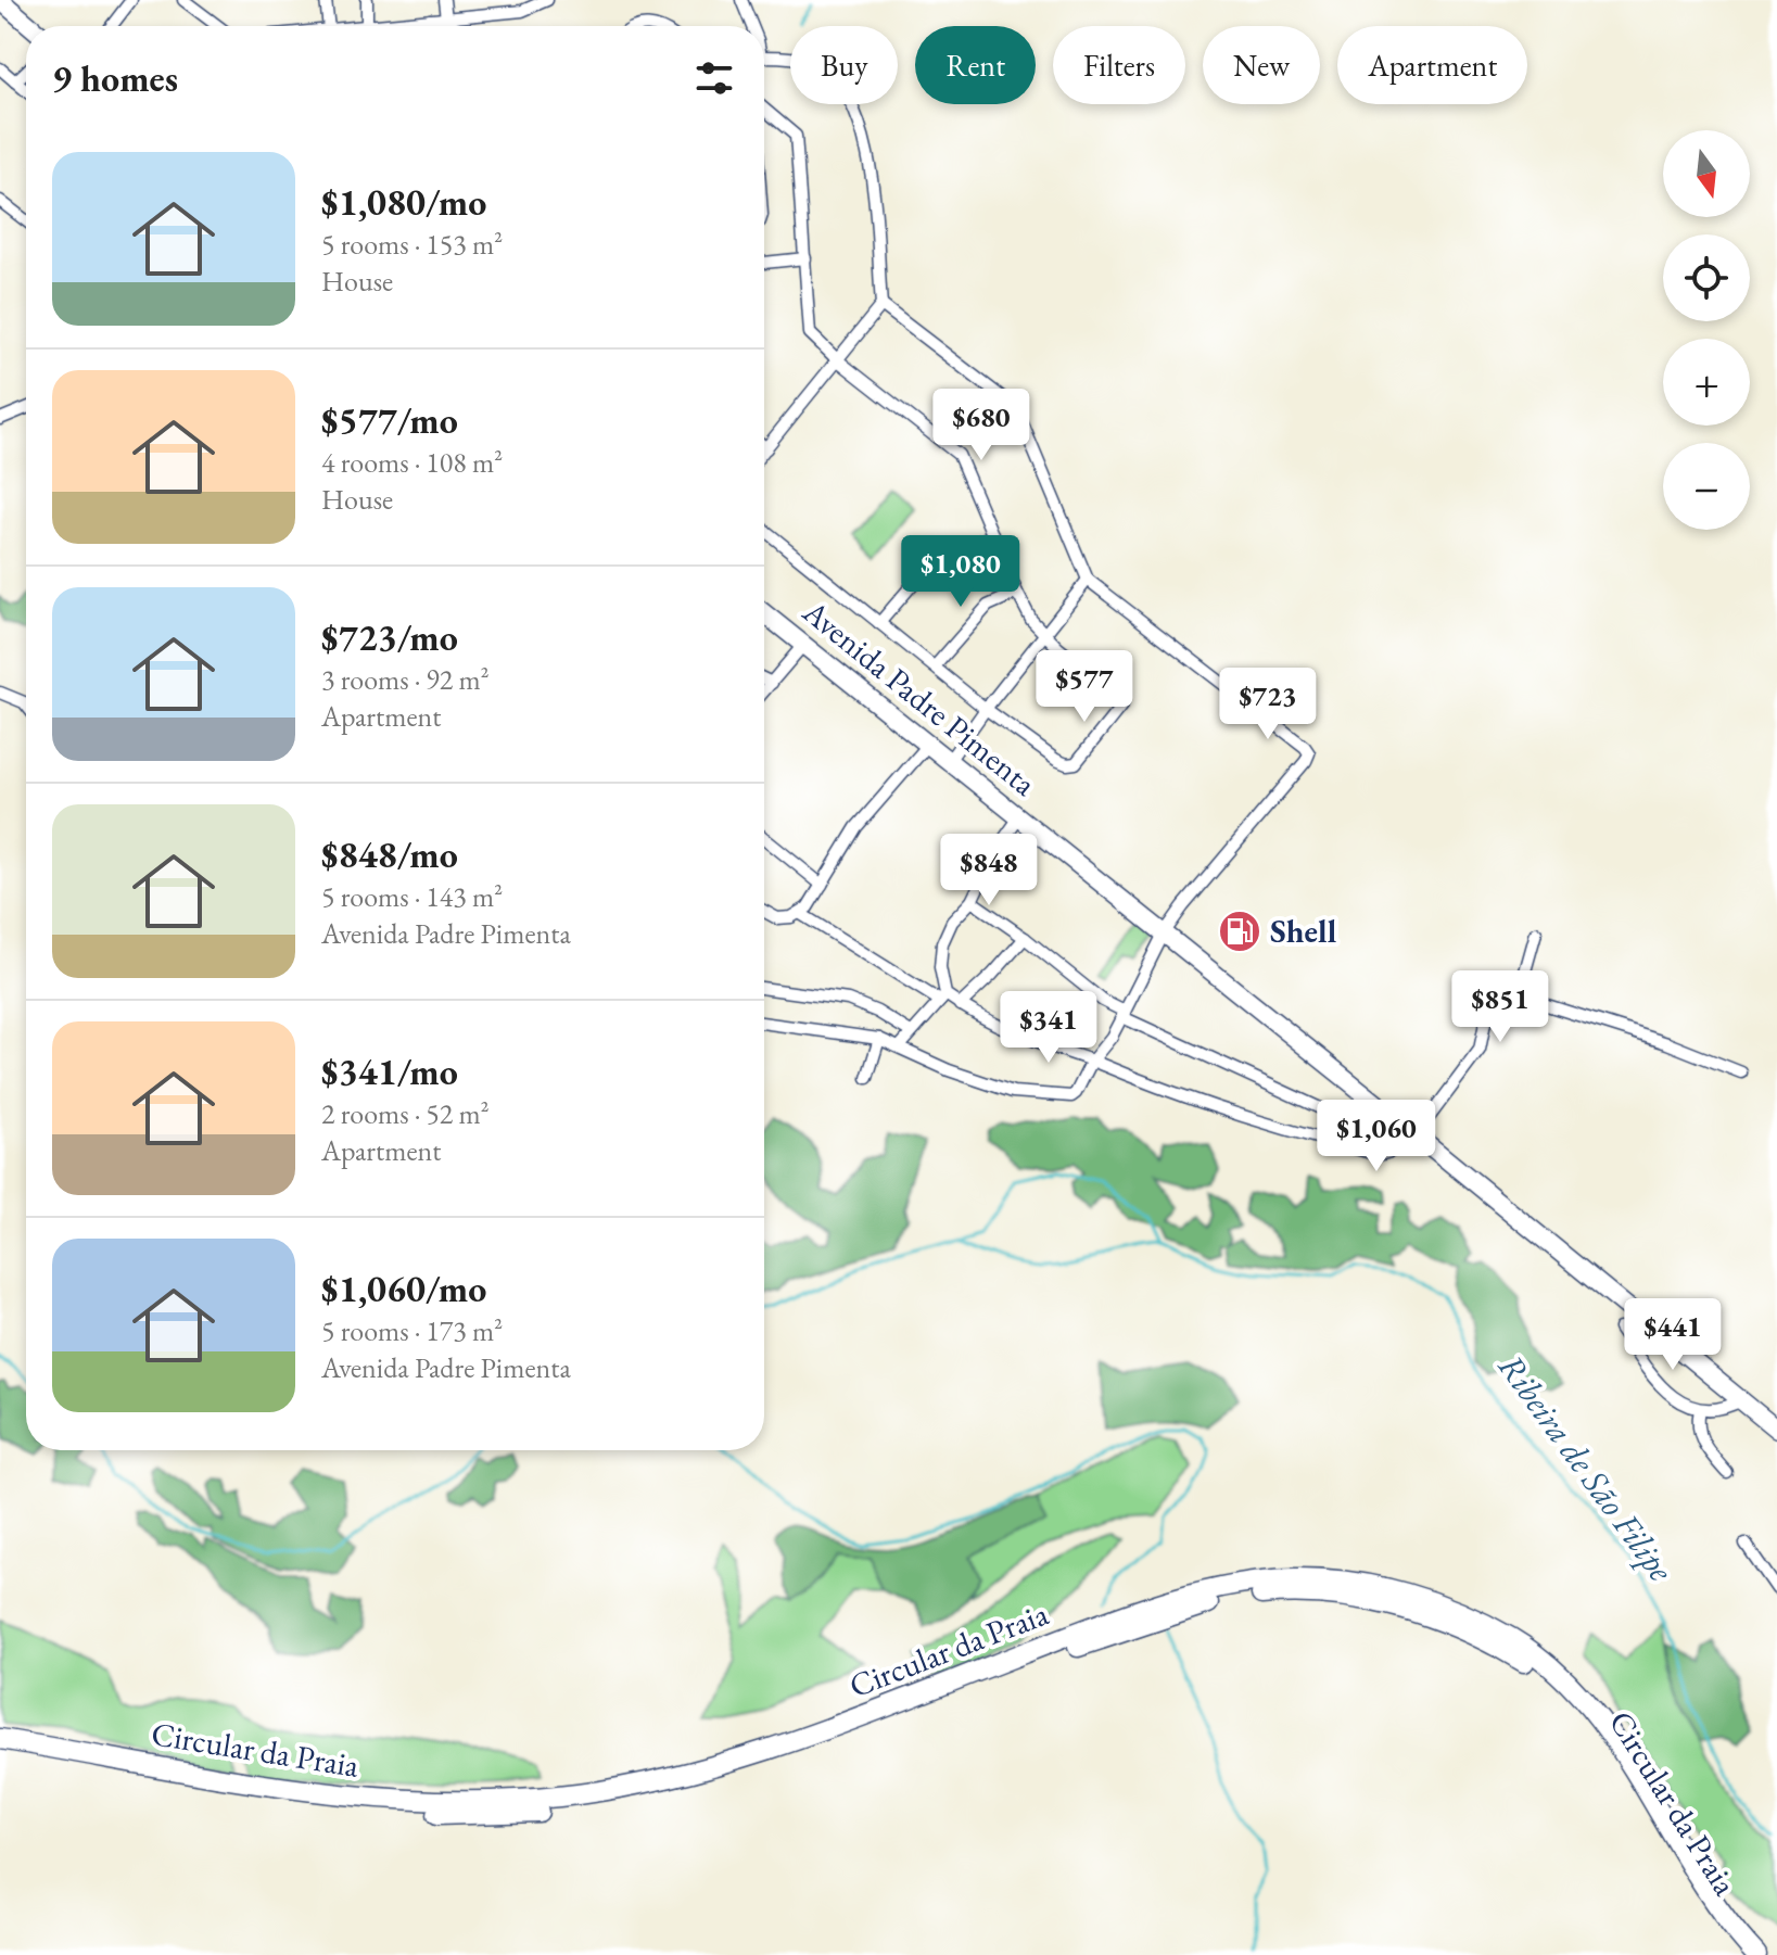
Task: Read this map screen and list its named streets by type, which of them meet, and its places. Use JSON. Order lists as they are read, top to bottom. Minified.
{"streets":{"highway":["Circular da Praia"],"main road":["Avenida Padre Pimenta"]},"water":["Ribeira de São Filipe"],"places":{"fuel station":["Shell"]},"north":"bottom","page":{"chip":["Buy","Rent","Filters","New","Apartment"],"heading":"9 homes","map_buttons":["+","−"],"list":[{"name":"$1,080/mo","note":"5 rooms · 153 m² · House"},{"name":"$577/mo","note":"4 rooms · 108 m² · House"},{"name":"$723/mo","note":"3 rooms · 92 m² · Apartment"},{"name":"$848/mo","note":"5 rooms · 143 m² · Avenida Padre Pimenta"},{"name":"$341/mo","note":"2 rooms · 52 m² · Apartment"},{"name":"$1,060/mo","note":"5 rooms · 173 m² · Avenida Padre Pimenta"}],"price":["$680","$1,080","$577","$723","$848","$851","$341","$1,060","$441"]}}
